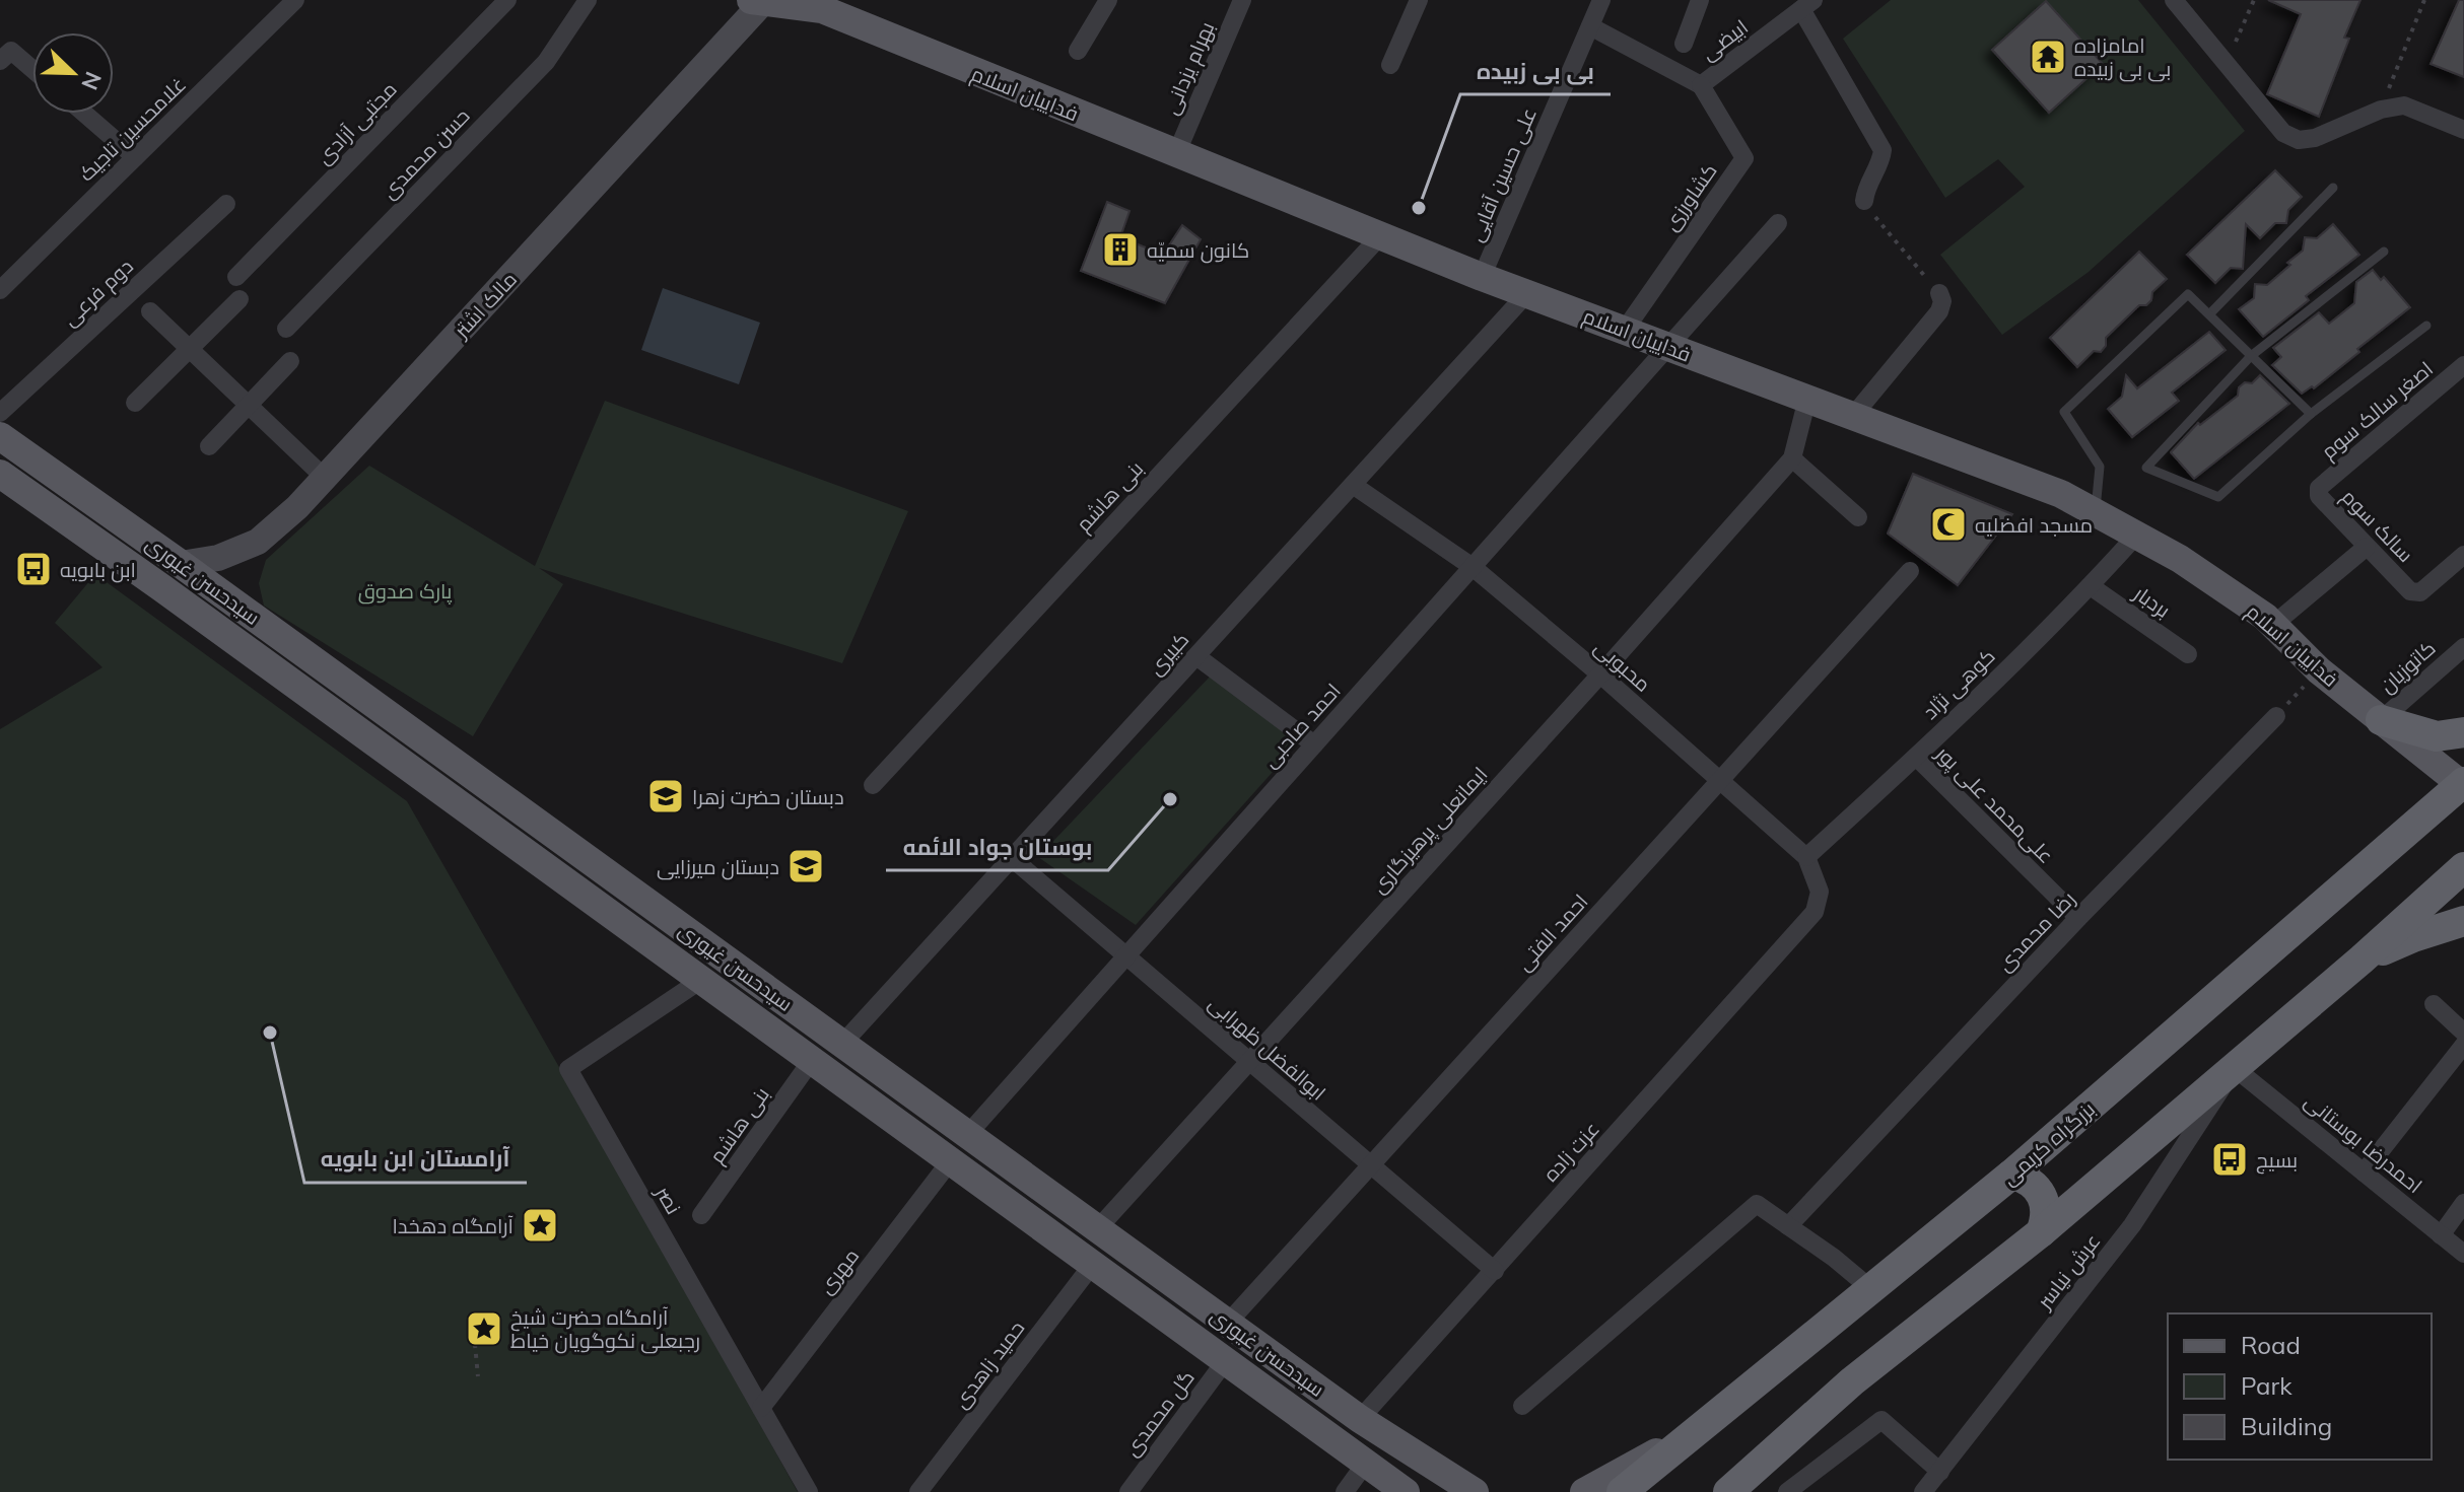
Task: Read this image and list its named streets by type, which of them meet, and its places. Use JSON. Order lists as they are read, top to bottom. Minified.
{"streets":{"highway":["بزرگراه کریمی"],"main road":["فداییان اسلام","مالک اشتر","سیدحسن غیوری"],"street":["ابیضی","بهرام یزدانی","مجتبی آزادی","غلامحسین تاجیک","حسن محمدی","علی حسین آقایی","کشاورزی","دوم فرعی","اصغر سالک سوم","بنی هاشم","سالک سوم","بردبار","کبیری","محبوبی","کاتوزیان","کوهی نژاد","احمد صاحبی","علی‌محمد علی پور","ایمانعلی پرهیزگاری","رضا محمدی","احمد الفتی","ابوالفضل ظهرابی","احمدرضا بوستانی","عزت زاده","نصر","مهری","عرش نیاسر","حمید زاهدی","گل محمدی"]},"crossings":[["ابیضی","کشاورزی"],["بهرام یزدانی","فداییان اسلام"],["فداییان اسلام","علی حسین آقایی"],["فداییان اسلام","کشاورزی"],["فداییان اسلام","مالک اشتر"],["فداییان اسلام","بنی هاشم"],["فداییان اسلام","کبیری"],["فداییان اسلام","کاتوزیان"],["فداییان اسلام","کوهی نژاد"],["فداییان اسلام","احمد صاحبی"],["فداییان اسلام","بزرگراه کریمی"],["مالک اشتر","سیدحسن غیوری"],["اصغر سالک سوم","سالک سوم"],["بنی هاشم","سیدحسن غیوری"],["سیدحسن غیوری","کبیری"],["سیدحسن غیوری","احمد صاحبی"],["سیدحسن غیوری","ایمانعلی پرهیزگاری"],["سیدحسن غیوری","احمد الفتی"],["سیدحسن غیوری","عزت زاده"],["سیدحسن غیوری","نصر"],["سیدحسن غیوری","مهری"],["سیدحسن غیوری","حمید زاهدی"],["سیدحسن غیوری","گل محمدی"],["بردبار","کوهی نژاد"],["کبیری","محبوبی"],["کبیری","ابوالفضل ظهرابی"],["محبوبی","کوهی نژاد"],["محبوبی","احمد صاحبی"],["محبوبی","ایمانعلی پرهیزگاری"],["محبوبی","احمد الفتی"],["محبوبی","عزت زاده"],["کوهی نژاد","علی‌محمد علی پور"],["کوهی نژاد","عزت زاده"],["احمد صاحبی","ابوالفضل ظهرابی"],["علی‌محمد علی پور","رضا محمدی"],["ایمانعلی پرهیزگاری","ابوالفضل ظهرابی"],["احمد الفتی","ابوالفضل ظهرابی"],["ابوالفضل ظهرابی","عزت زاده"],["احمدرضا بوستانی","عرش نیاسر"],["نصر","مهری"]],"parks":["پارک صدوق"],"places":{"temple":["امامزاده بی بی زبیده"],"other":["بی بی زبیده","بوستان جواد الائمه","آرامستان ابن بابویه"],"building":["کانون سمیّه"],"mosque":["مسجد افضلیه"],"bus stop":["ابن بابویه","بسیج"],"school or university":["دبستان حضرت زهرا","دبستان میرزایی"],"place":["آرامگاه دهخدا","آرامگاه حضرت شیخ رجبعلی نکوگویان خیاط"]},"legend":["Road","Park","Building"],"north":"bottom right"}
